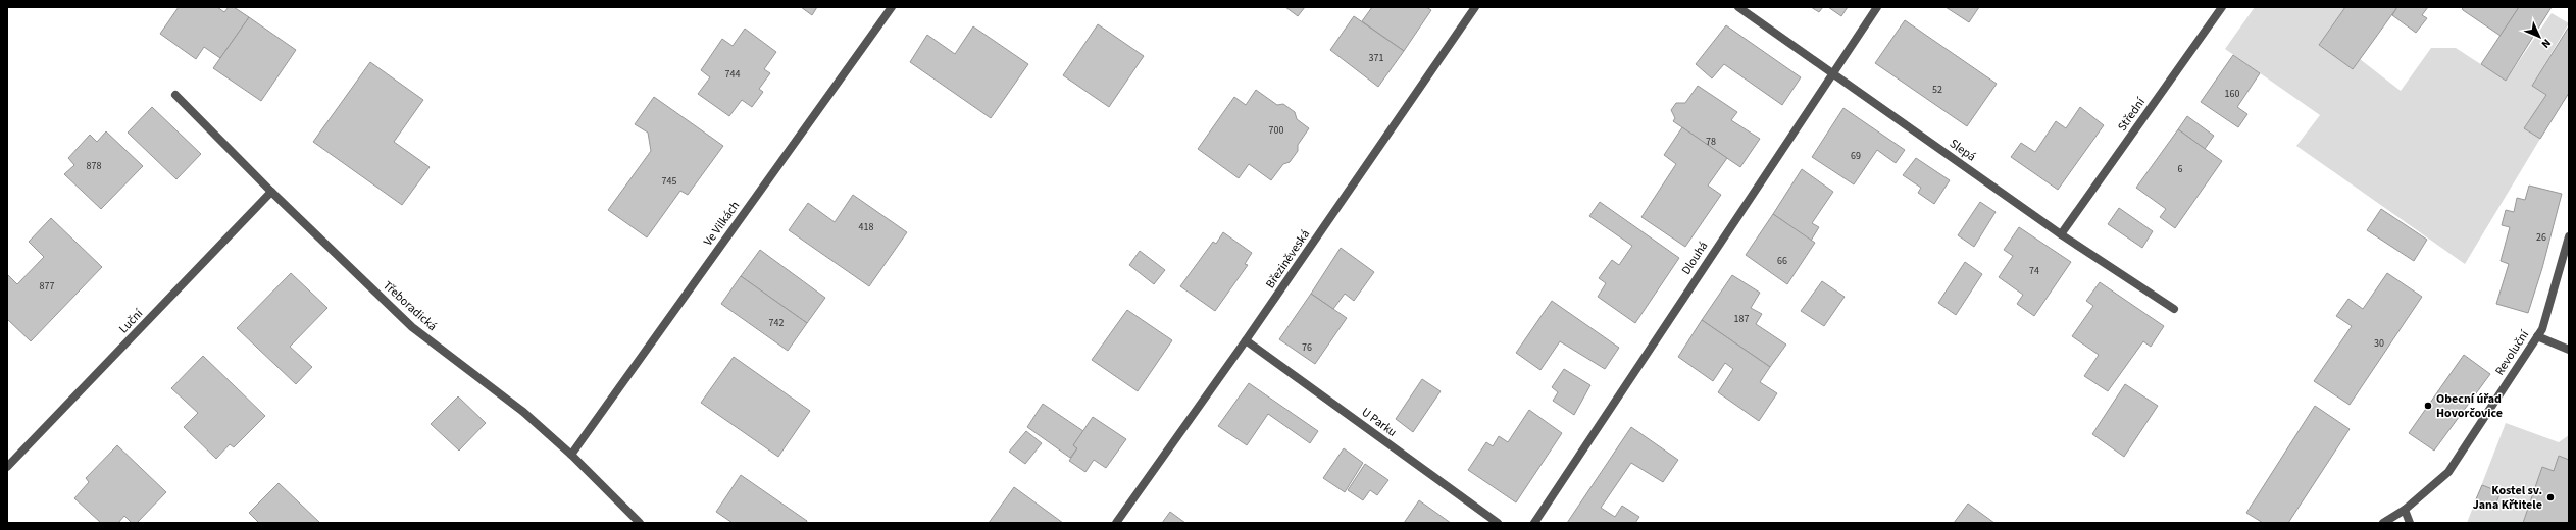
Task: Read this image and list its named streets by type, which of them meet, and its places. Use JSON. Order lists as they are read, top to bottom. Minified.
{"streets":{"street":["Střední","Slepá","Ve Vilkách","Dlouhá","Březiněveská","Třeboradická","Luční","Revoluční","U Parku"]},"crossings":[["Střední","Slepá"],["Slepá","Dlouhá"],["Ve Vilkách","Třeboradická"],["Březiněveská","U Parku"],["Třeboradická","Luční"]],"places":["Obecní úřad Hovorčovice","Kostel sv. Jana Křtitele"],"house_numbers":["371","744","52","160","700","78","69","878","6","745","418","26","66","74","877","187","742","30","76"],"north":"bottom right"}
